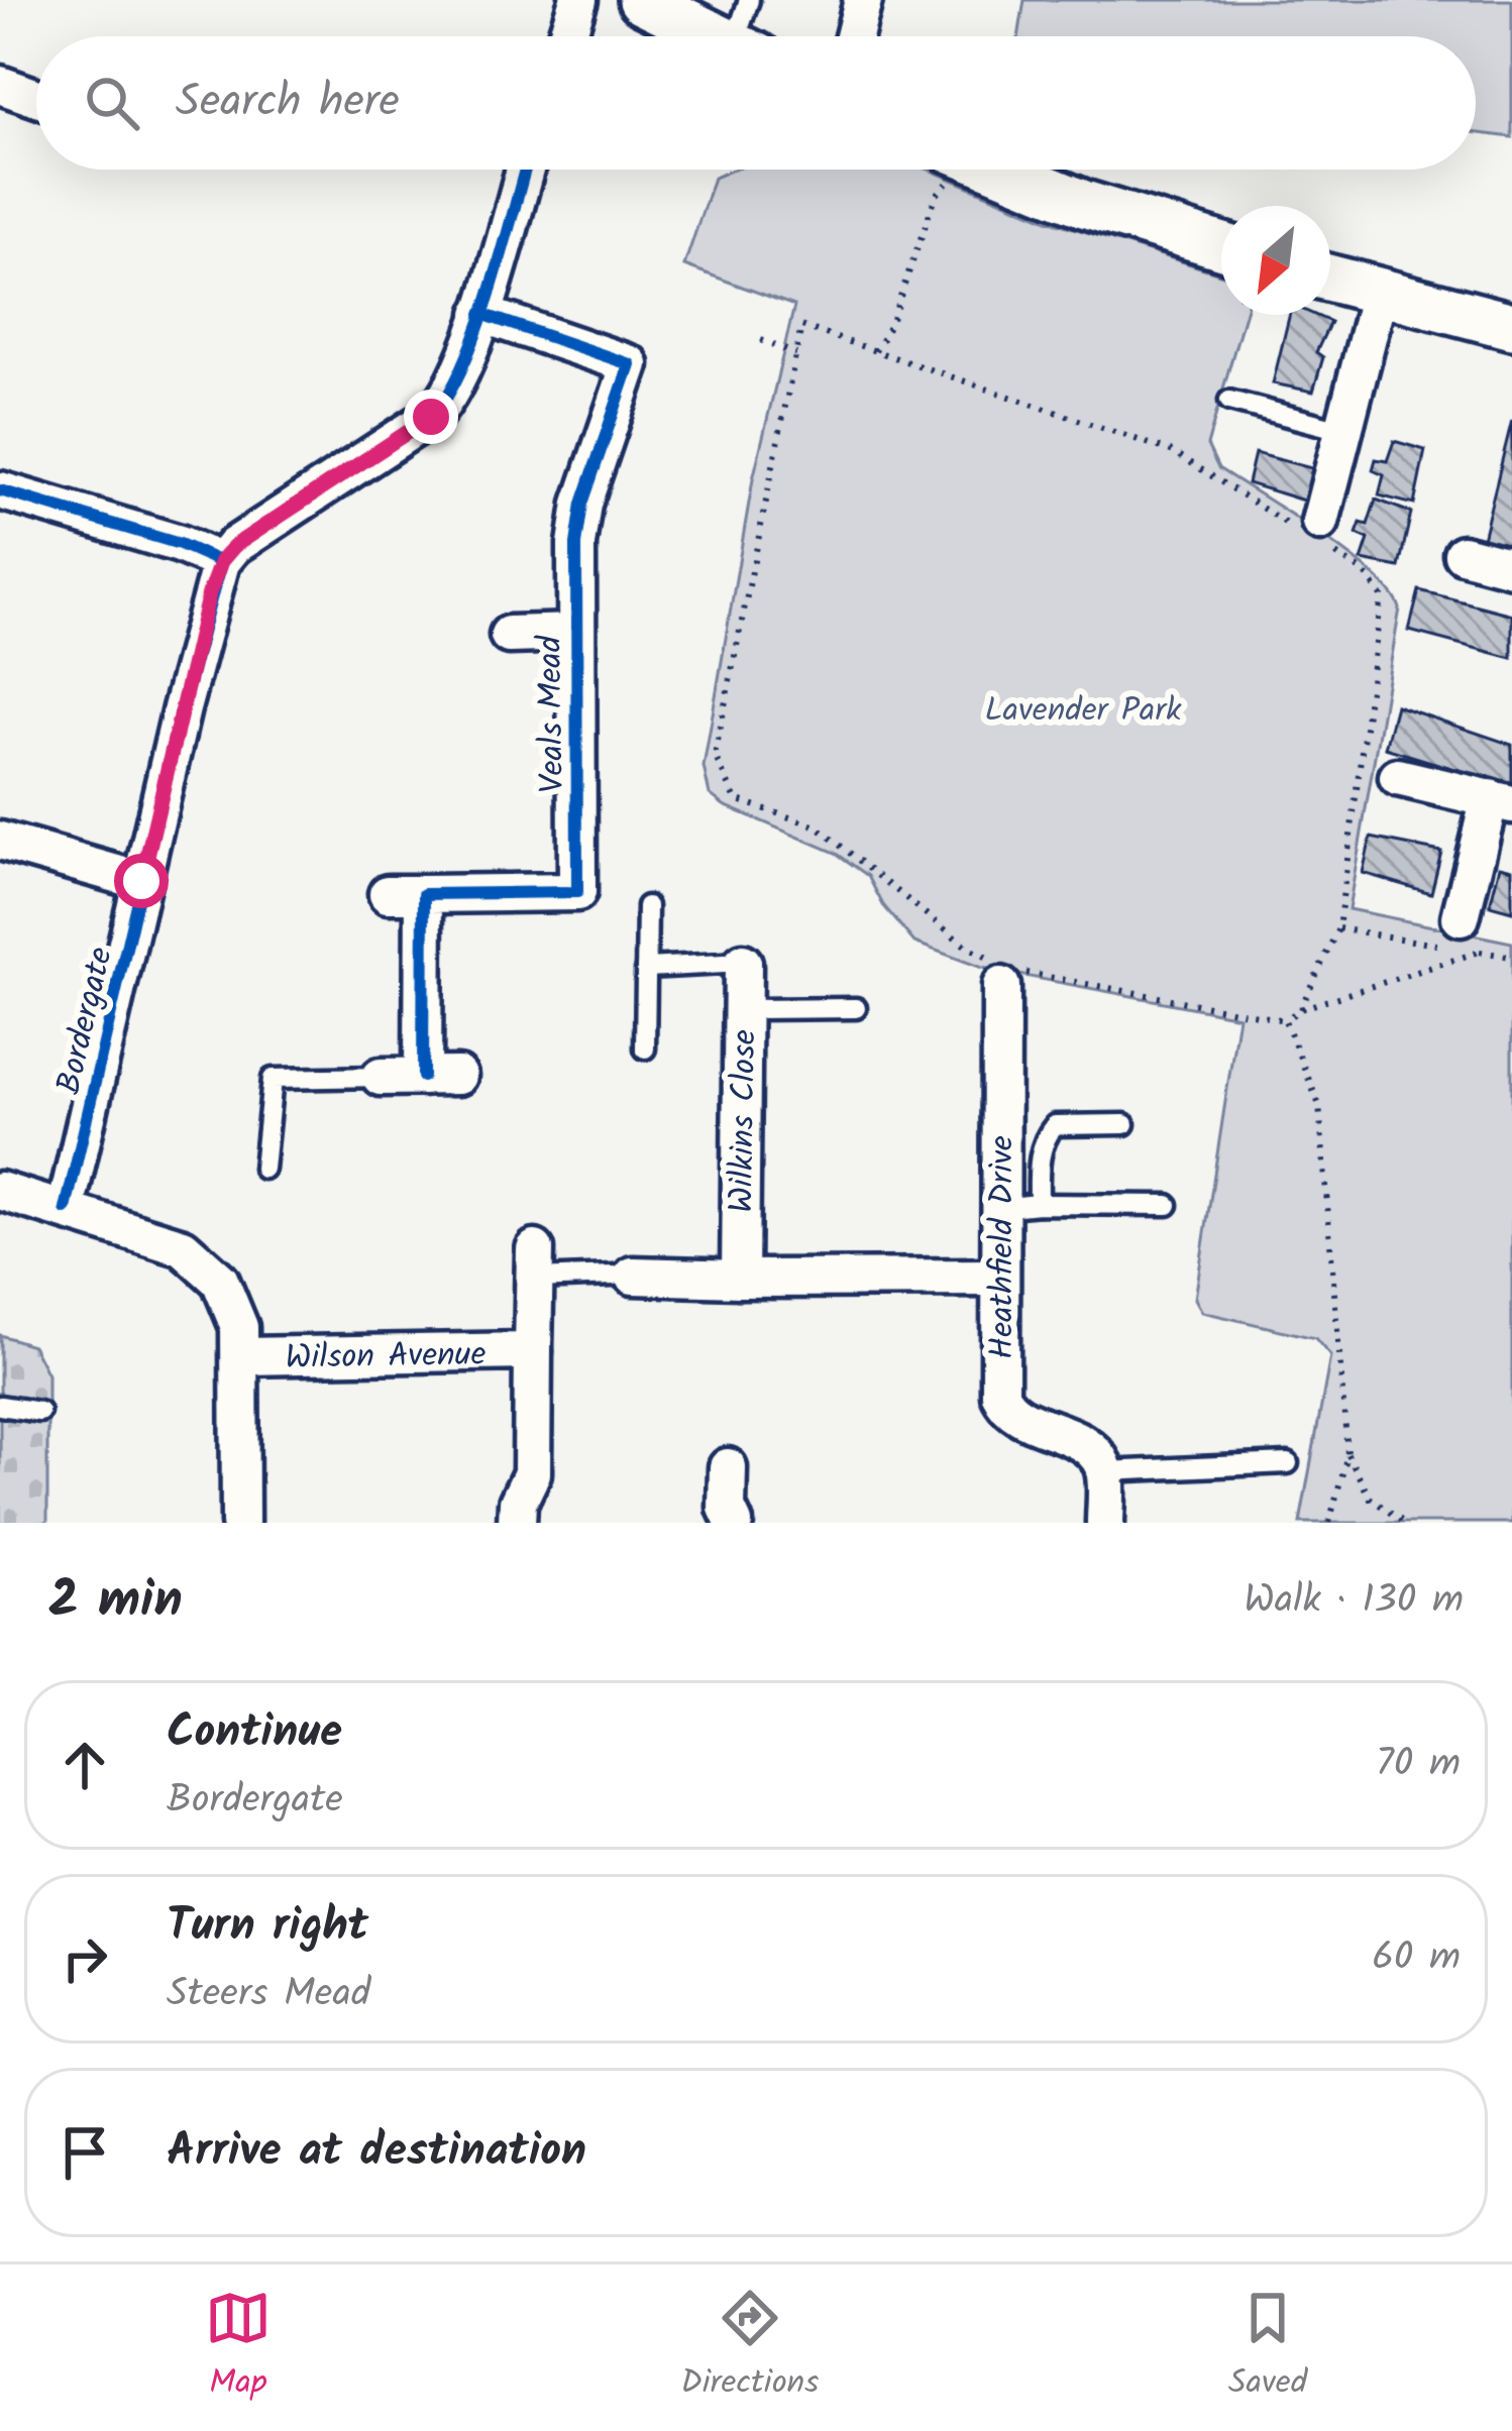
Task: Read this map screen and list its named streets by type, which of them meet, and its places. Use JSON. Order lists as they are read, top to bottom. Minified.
{"streets":{"street":["Veals Mead","Bordergate","Wilkins Close","Heathfield Drive","Wilson Avenue"]},"crossings":[["Bordergate","Wilson Avenue"]],"parks":["Lavender Park"],"north":"bottom left","page":{"search":"Search here","heading":["2 min","Walk · 130 m"],"list":[["Continue","Bordergate","70 m"],["Turn right","Steers Mead","60 m"],"Arrive at destination"],"nav":["Map","Directions","Saved"]}}
